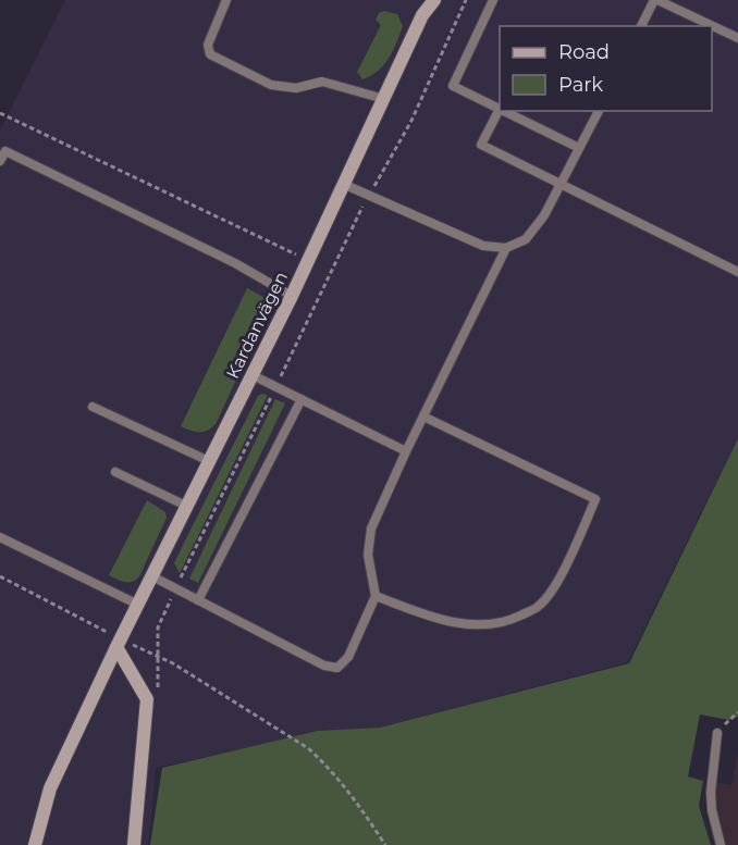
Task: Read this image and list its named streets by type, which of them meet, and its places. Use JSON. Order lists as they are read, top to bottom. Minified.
{"streets":{"street":["Kardanvägen"]},"legend":["Road","Park"]}
